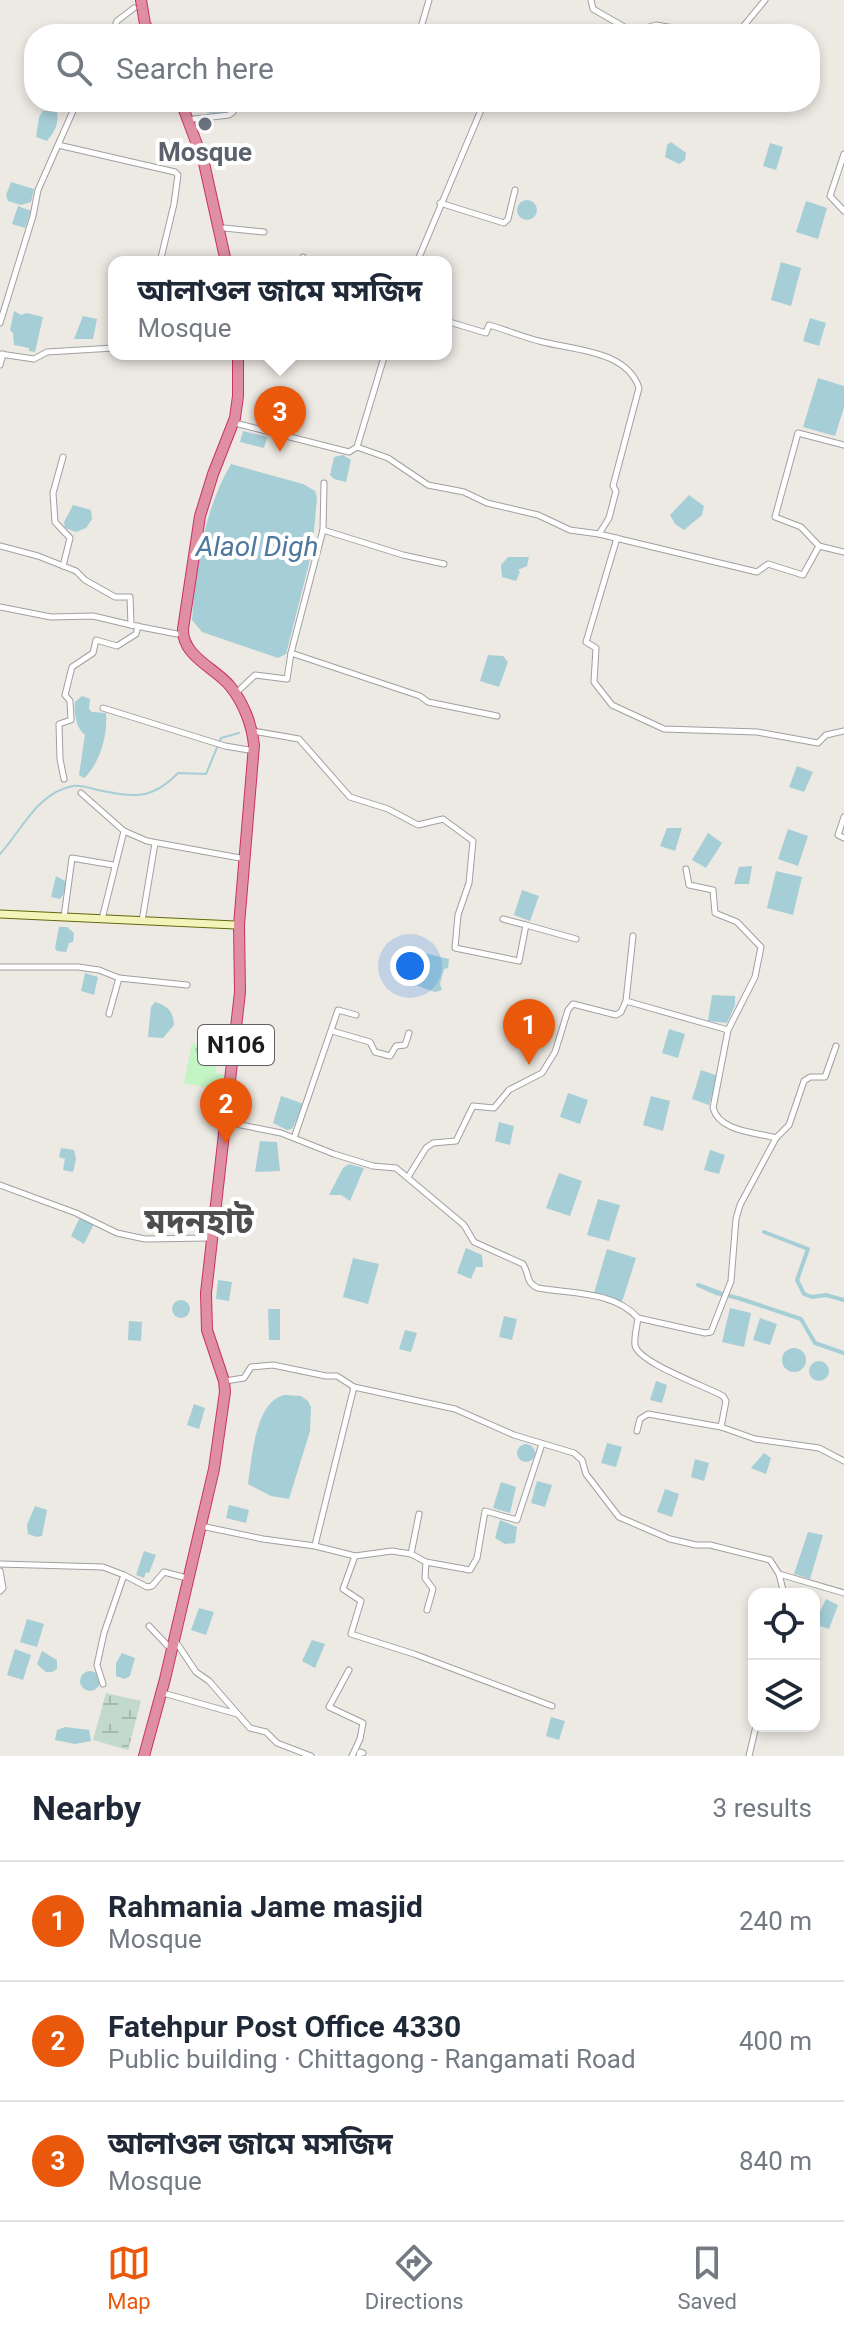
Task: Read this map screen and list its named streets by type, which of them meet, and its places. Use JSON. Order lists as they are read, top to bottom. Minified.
{"streets":{"highway":["N106"]},"districts":["মদনহাট"],"water":["Alaol Digh"],"places":["Mosque"],"page":{"search":"Search here","popup":["আলাওল জামে মসজিদ","Mosque"],"pins":["3","1","2"],"heading":["Nearby","3 results"],"list":[{"mark":"1","name":"Rahmania Jame masjid","note":"Mosque","value":"240 m"},{"mark":"2","name":"Fatehpur Post Office 4330","note":"Public building · Chittagong - Rangamati Road","value":"400 m"},{"mark":"3","name":"আলাওল জামে মসজিদ","note":"Mosque","value":"840 m"}],"nav":["Map","Directions","Saved"]}}
